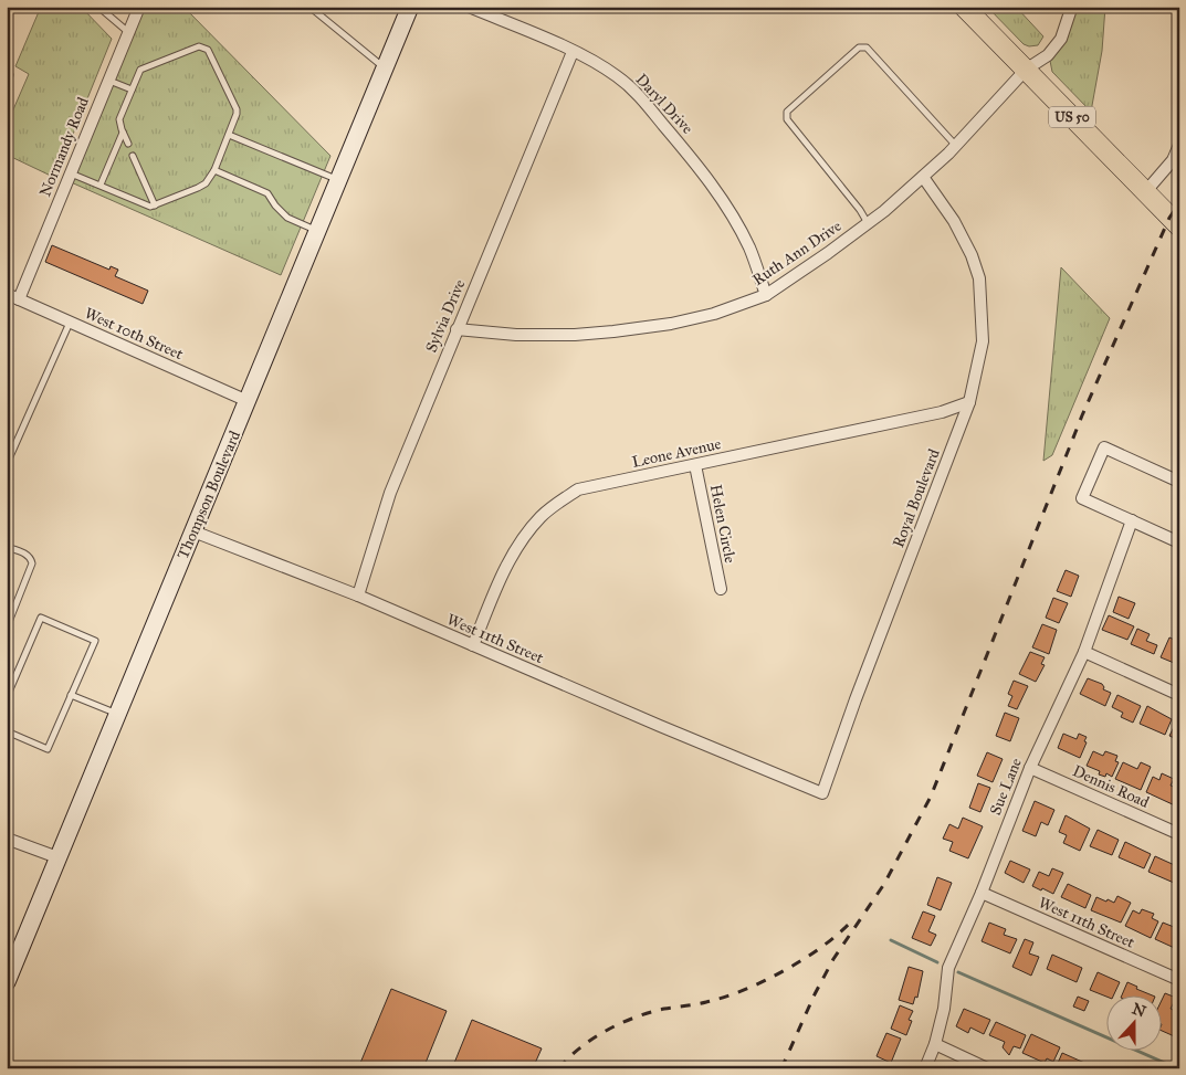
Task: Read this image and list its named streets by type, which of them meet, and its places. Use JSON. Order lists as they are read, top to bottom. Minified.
{"streets":{"highway":["US 50"],"main road":["Thompson Boulevard"],"street":["Daryl Drive","Normandy Road","Ruth Ann Drive","Sylvia Drive","West 10th Street","Leone Avenue","Royal Boulevard","Helen Circle","West 11th Street","Sue Lane","Dennis Road"]},"crossings":[["Daryl Drive","Ruth Ann Drive"],["Daryl Drive","Sylvia Drive"],["US 50","Ruth Ann Drive"],["Normandy Road","West 10th Street"],["Ruth Ann Drive","Sylvia Drive"],["Ruth Ann Drive","Royal Boulevard"],["Sylvia Drive","West 11th Street"],["West 10th Street","Thompson Boulevard"],["Leone Avenue","Royal Boulevard"],["Leone Avenue","Helen Circle"],["Leone Avenue","West 11th Street"],["Thompson Boulevard","West 11th Street"],["Royal Boulevard","West 11th Street"],["West 11th Street","Sue Lane"],["Sue Lane","Dennis Road"]],"north":"top"}
